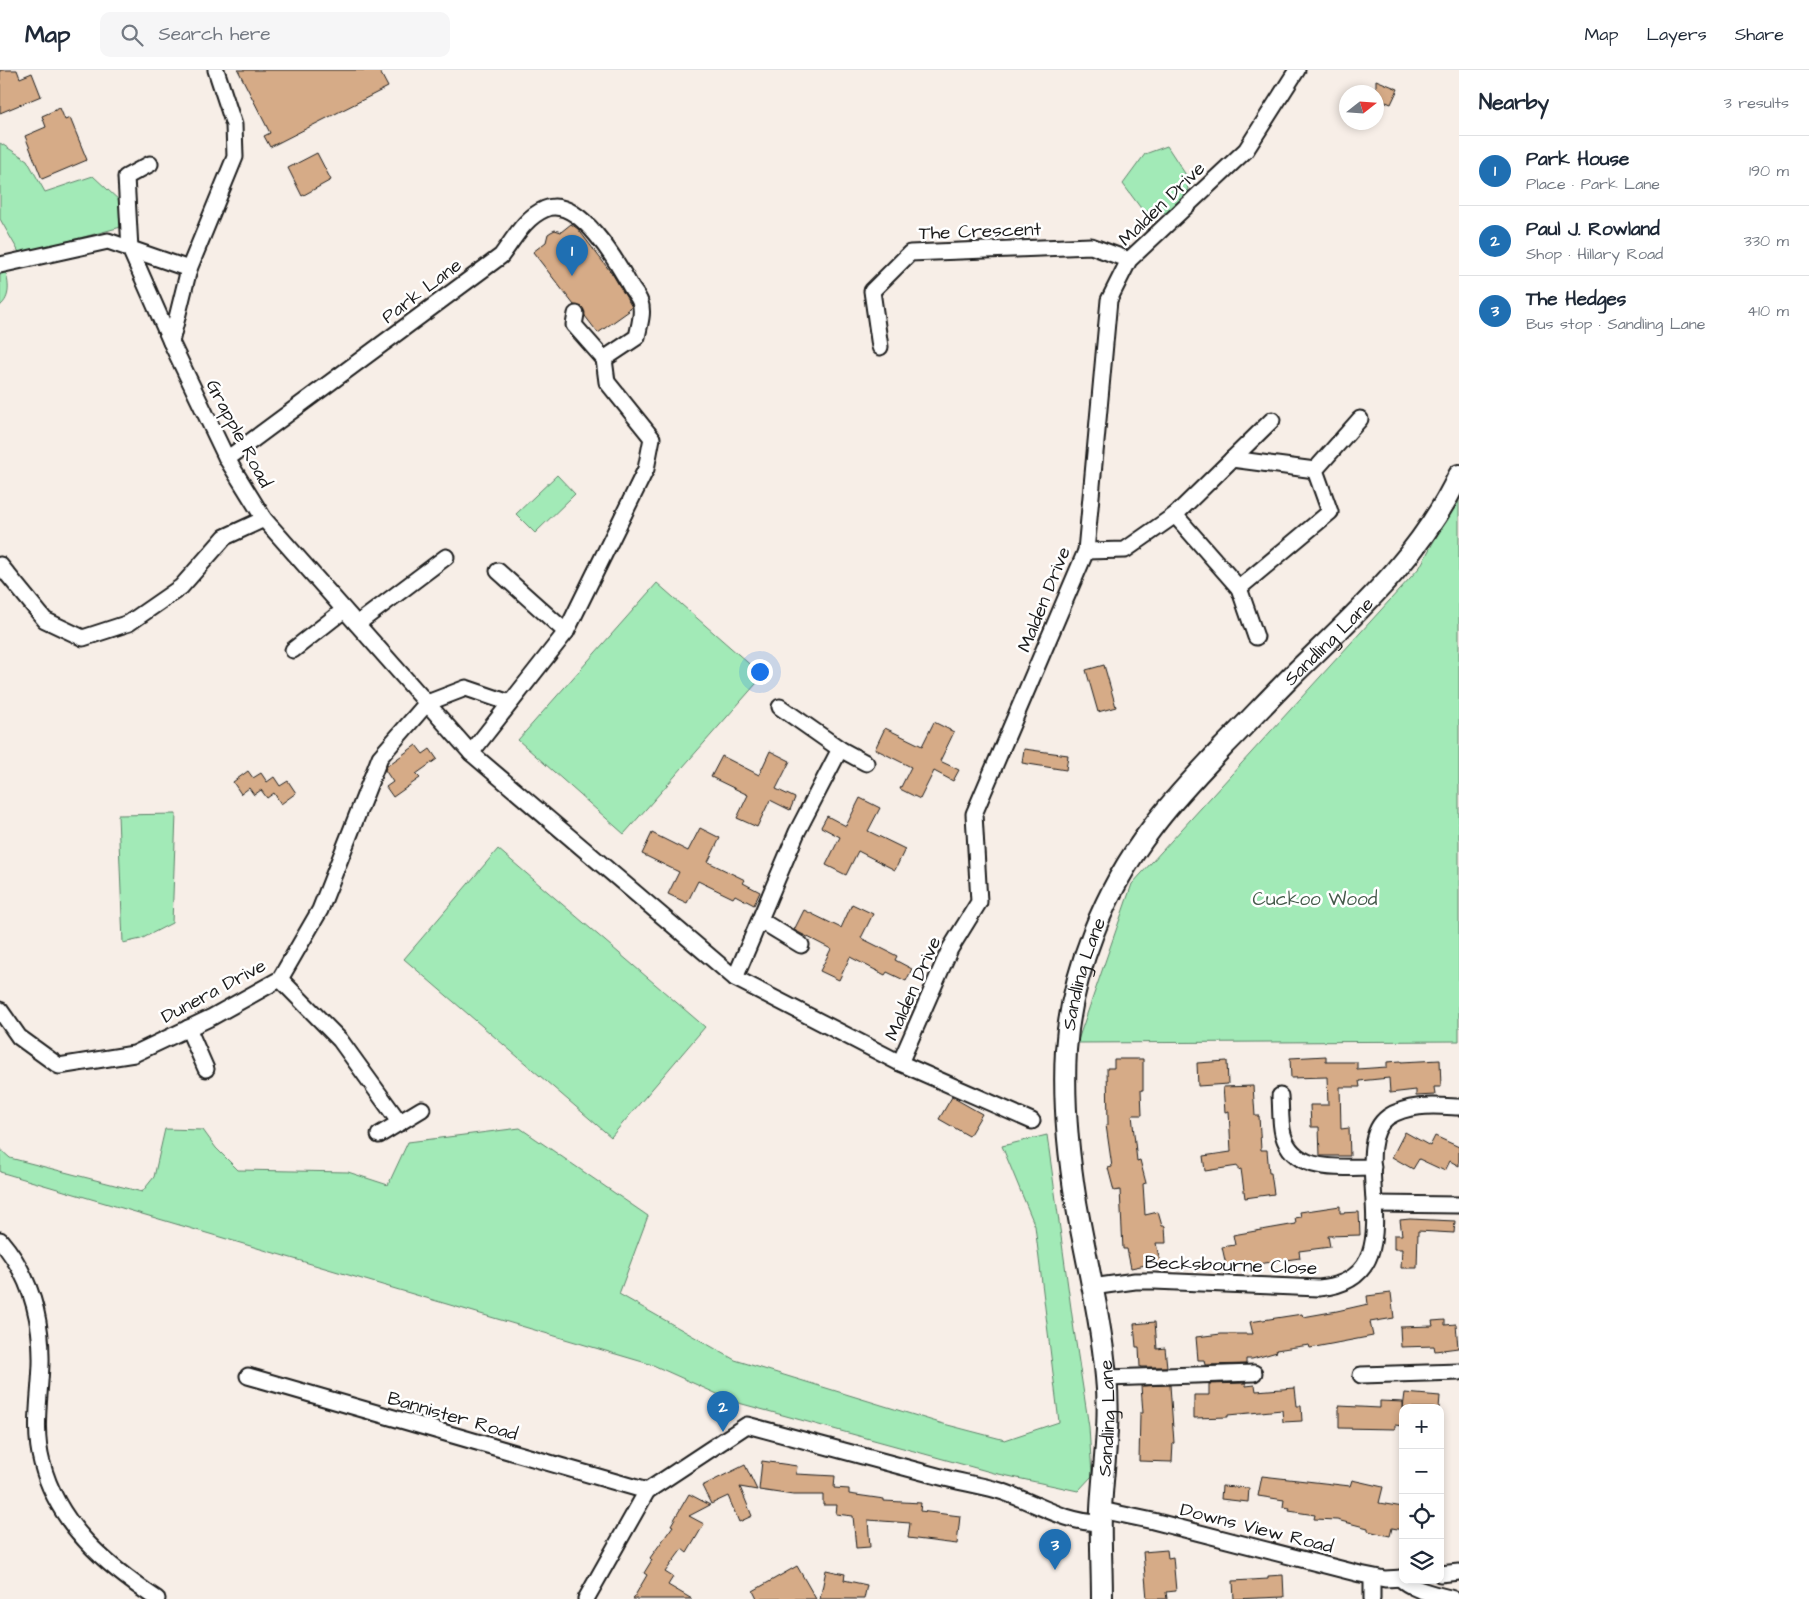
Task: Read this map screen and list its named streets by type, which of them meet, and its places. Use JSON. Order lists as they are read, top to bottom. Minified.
{"streets":{"street":["Malden Drive","The Crescent","Park Lane","Grapple Road","Sandling Lane","Dunera Drive","Becksbourne Close","Bannister Road","Downs View Road"]},"crossings":[["Malden Drive","The Crescent"],["Malden Drive","Grapple Road"],["Park Lane","Grapple Road"],["Grapple Road","Dunera Drive"],["Sandling Lane","Becksbourne Close"],["Sandling Lane","Downs View Road"],["Bannister Road","Downs View Road"]],"parks":["Cuckoo Wood"],"north":"right","page":{"header":"Map","search":"Search here","nav":["Map","Layers","Share"],"heading":["Nearby","3 results"],"list":[{"mark":"1","name":"Park House","note":"Place · Park Lane","value":"190 m"},{"mark":"2","name":"Paul J. Rowland","note":"Shop · Hillary Road","value":"330 m"},{"mark":"3","name":"The Hedges","note":"Bus stop · Sandling Lane","value":"410 m"}],"pins":["1","2","3"],"map_buttons":["+","−"]}}
